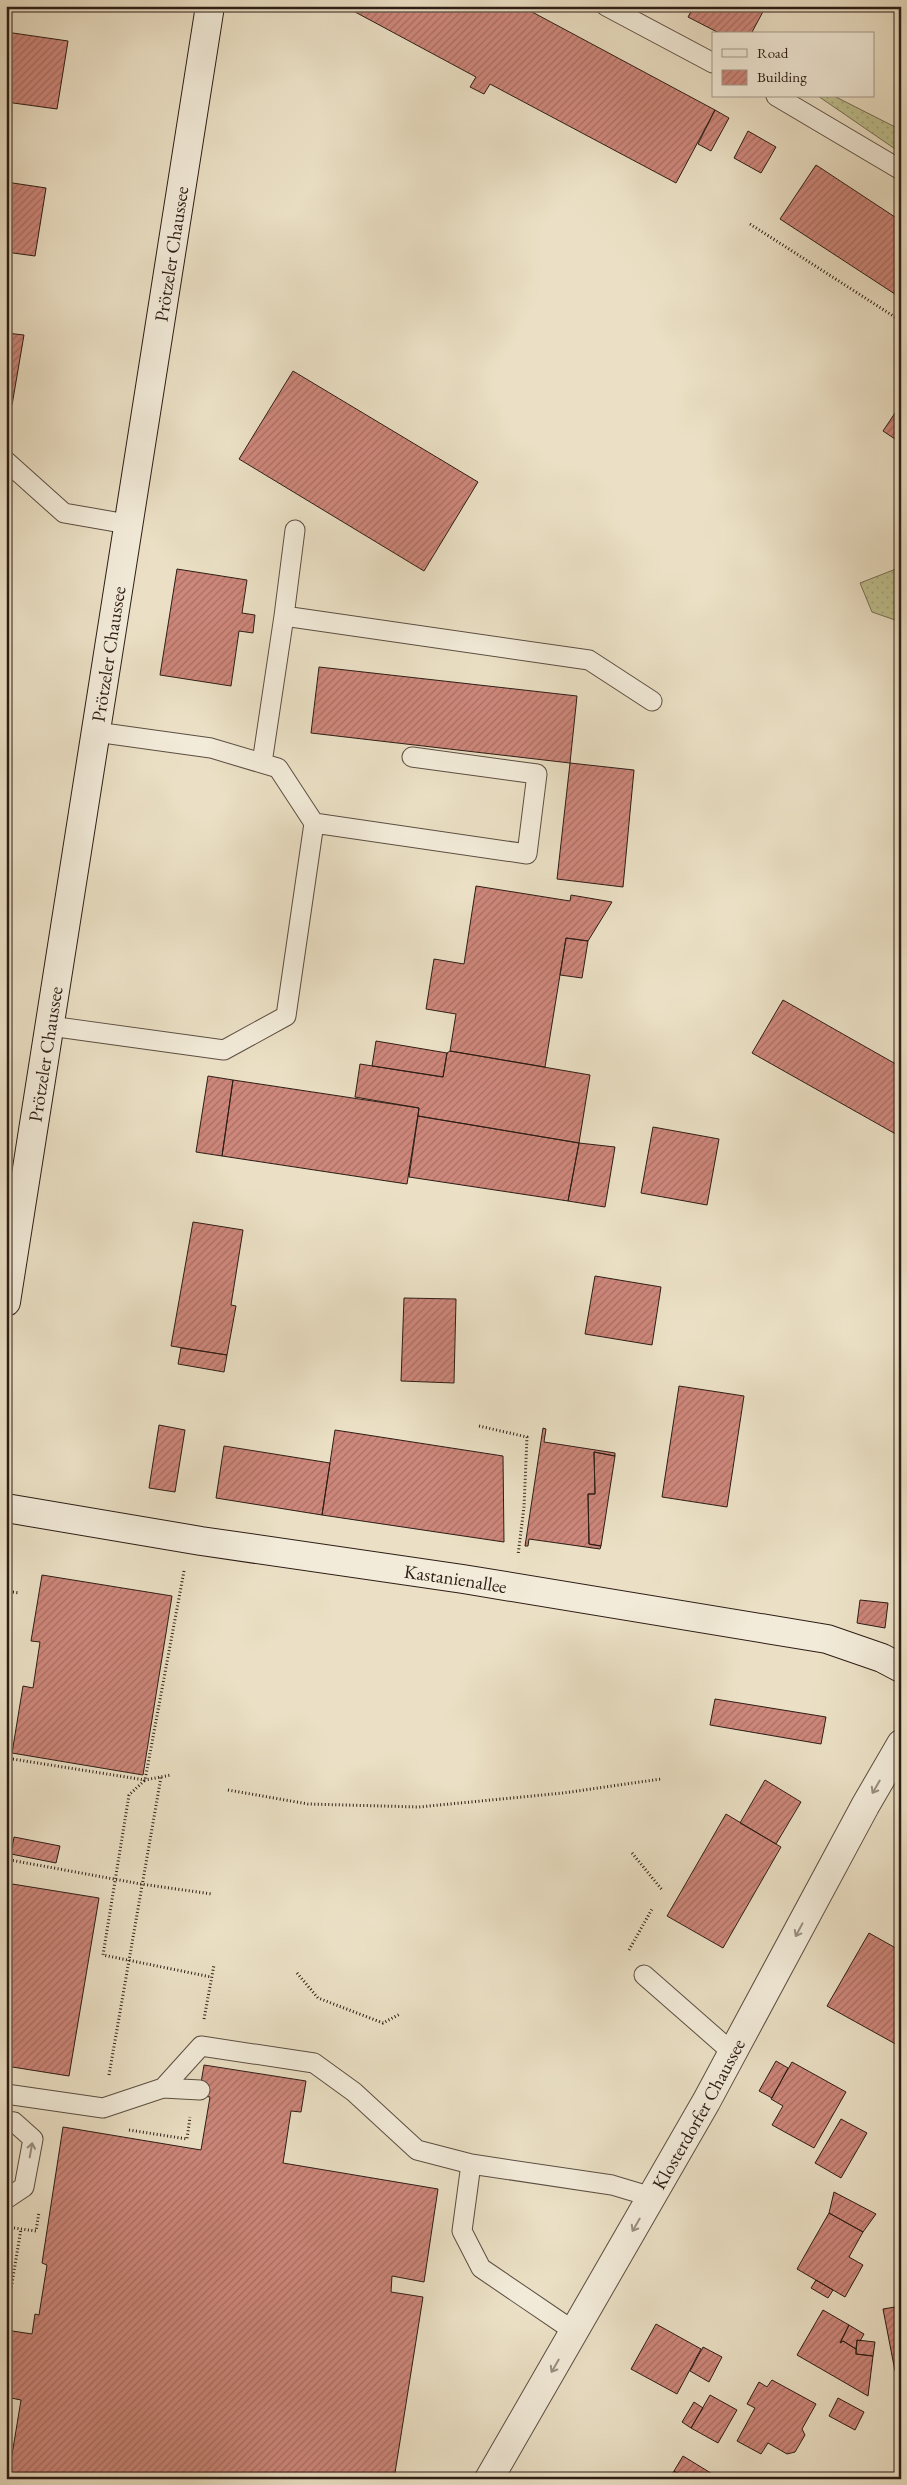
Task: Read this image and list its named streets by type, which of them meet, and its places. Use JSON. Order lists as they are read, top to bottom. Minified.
{"streets":{"street":["Prötzeler Chaussee","Kastanienallee","Klosterdorfer Chaussee"]},"one_way":["Klosterdorfer Chaussee"],"legend":["Road","Building"]}
